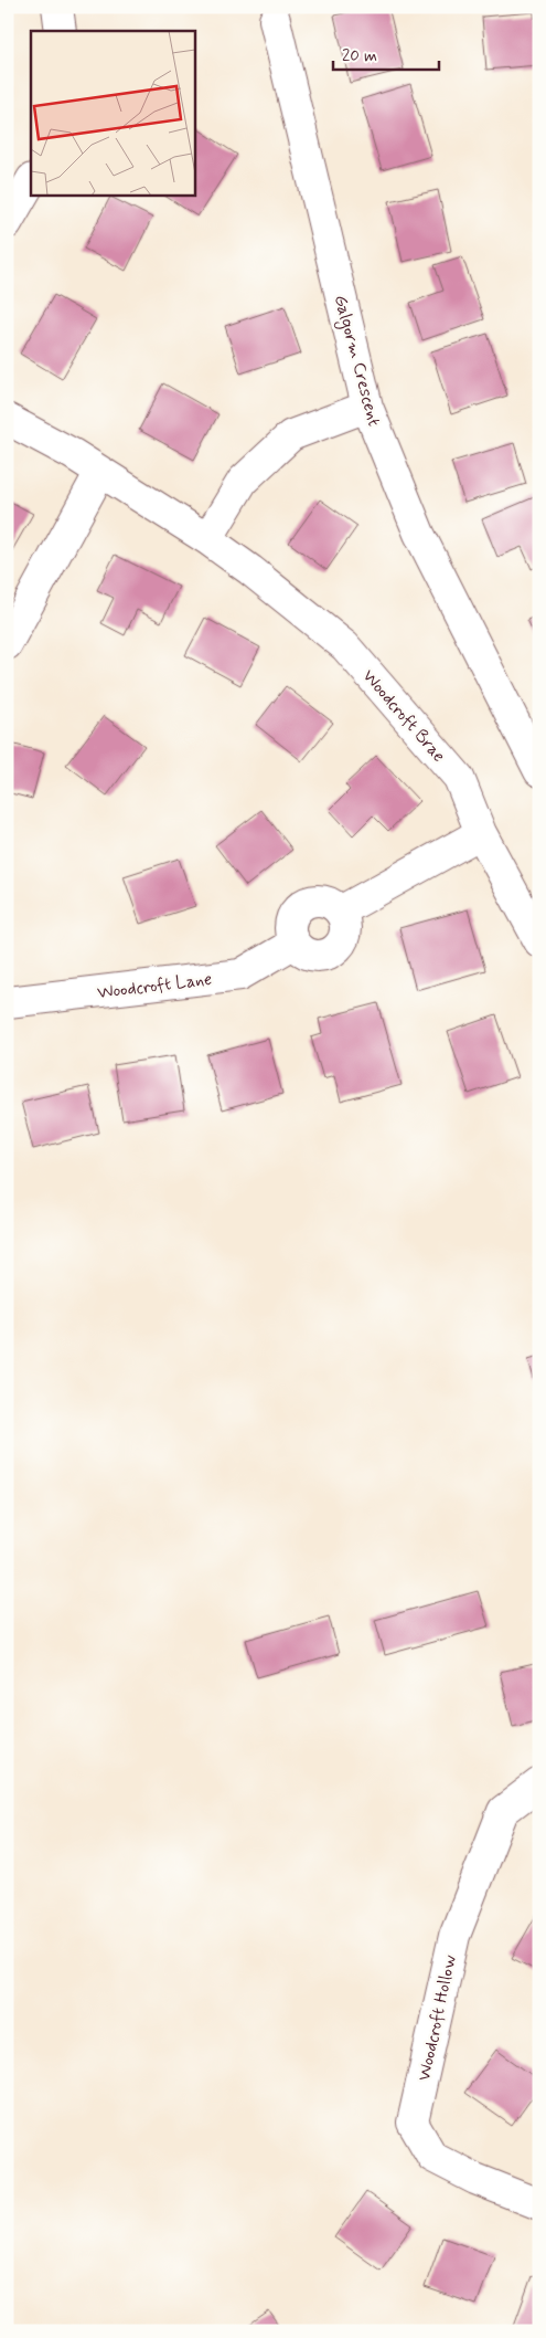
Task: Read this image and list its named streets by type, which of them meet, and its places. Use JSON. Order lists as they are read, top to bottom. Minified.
{"streets":{"street":["Galgorm Crescent","Woodcroft Brae","Woodcroft Lane","Woodcroft Hollow"]},"scale_bar":"20 m"}
